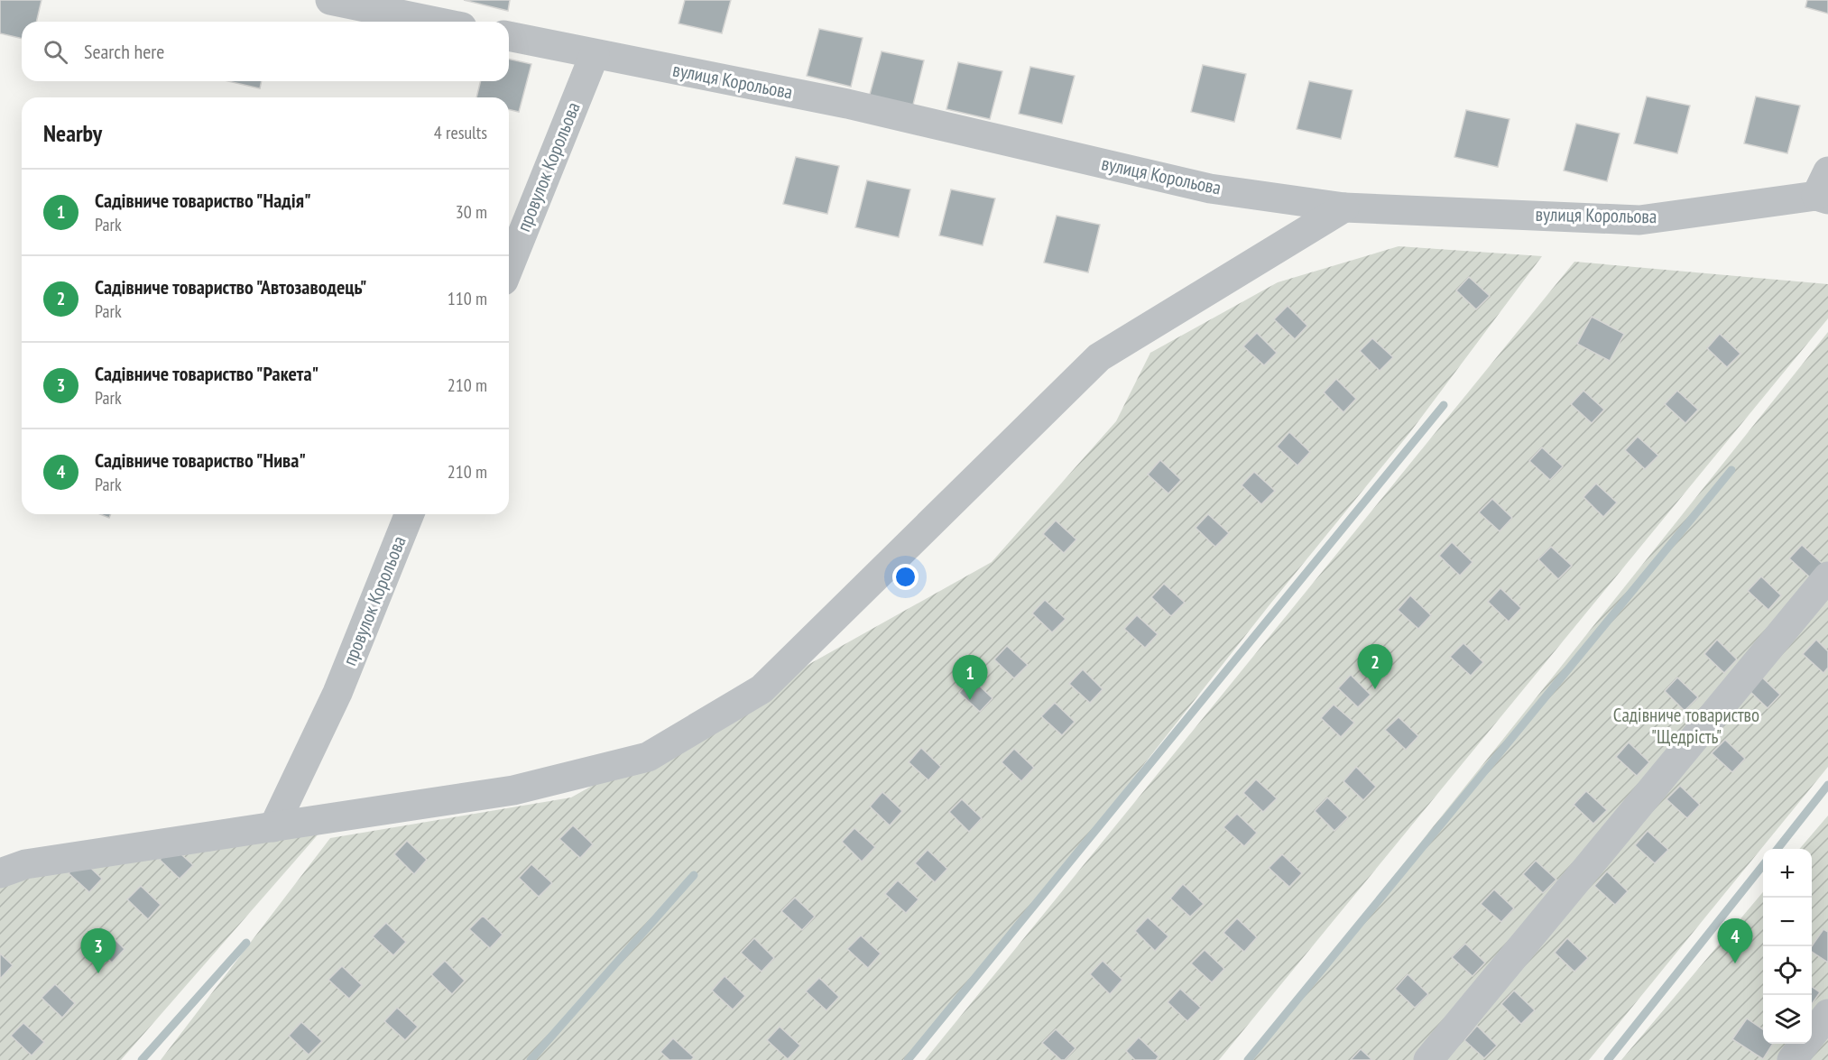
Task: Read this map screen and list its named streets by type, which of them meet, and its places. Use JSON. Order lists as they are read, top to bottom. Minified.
{"streets":{"street":["вулиця Корольова","провулок Корольова"]},"crossings":[["вулиця Корольова","провулок Корольова"]],"parks":["Садівниче товариство \"Щедрість\""],"page":{"search":"Search here","heading":["Nearby","4 results"],"list":[{"mark":"1","name":"Садівниче товариство \"Надія\"","note":"Park","value":"30 m"},{"mark":"2","name":"Садівниче товариство \"Автозаводець\"","note":"Park","value":"110 m"},{"mark":"3","name":"Садівниче товариство \"Ракета\"","note":"Park","value":"210 m"},{"mark":"4","name":"Садівниче товариство \"Нива\"","note":"Park","value":"210 m"}],"pins":["2","1","4","3"],"map_buttons":["+","−"]}}
